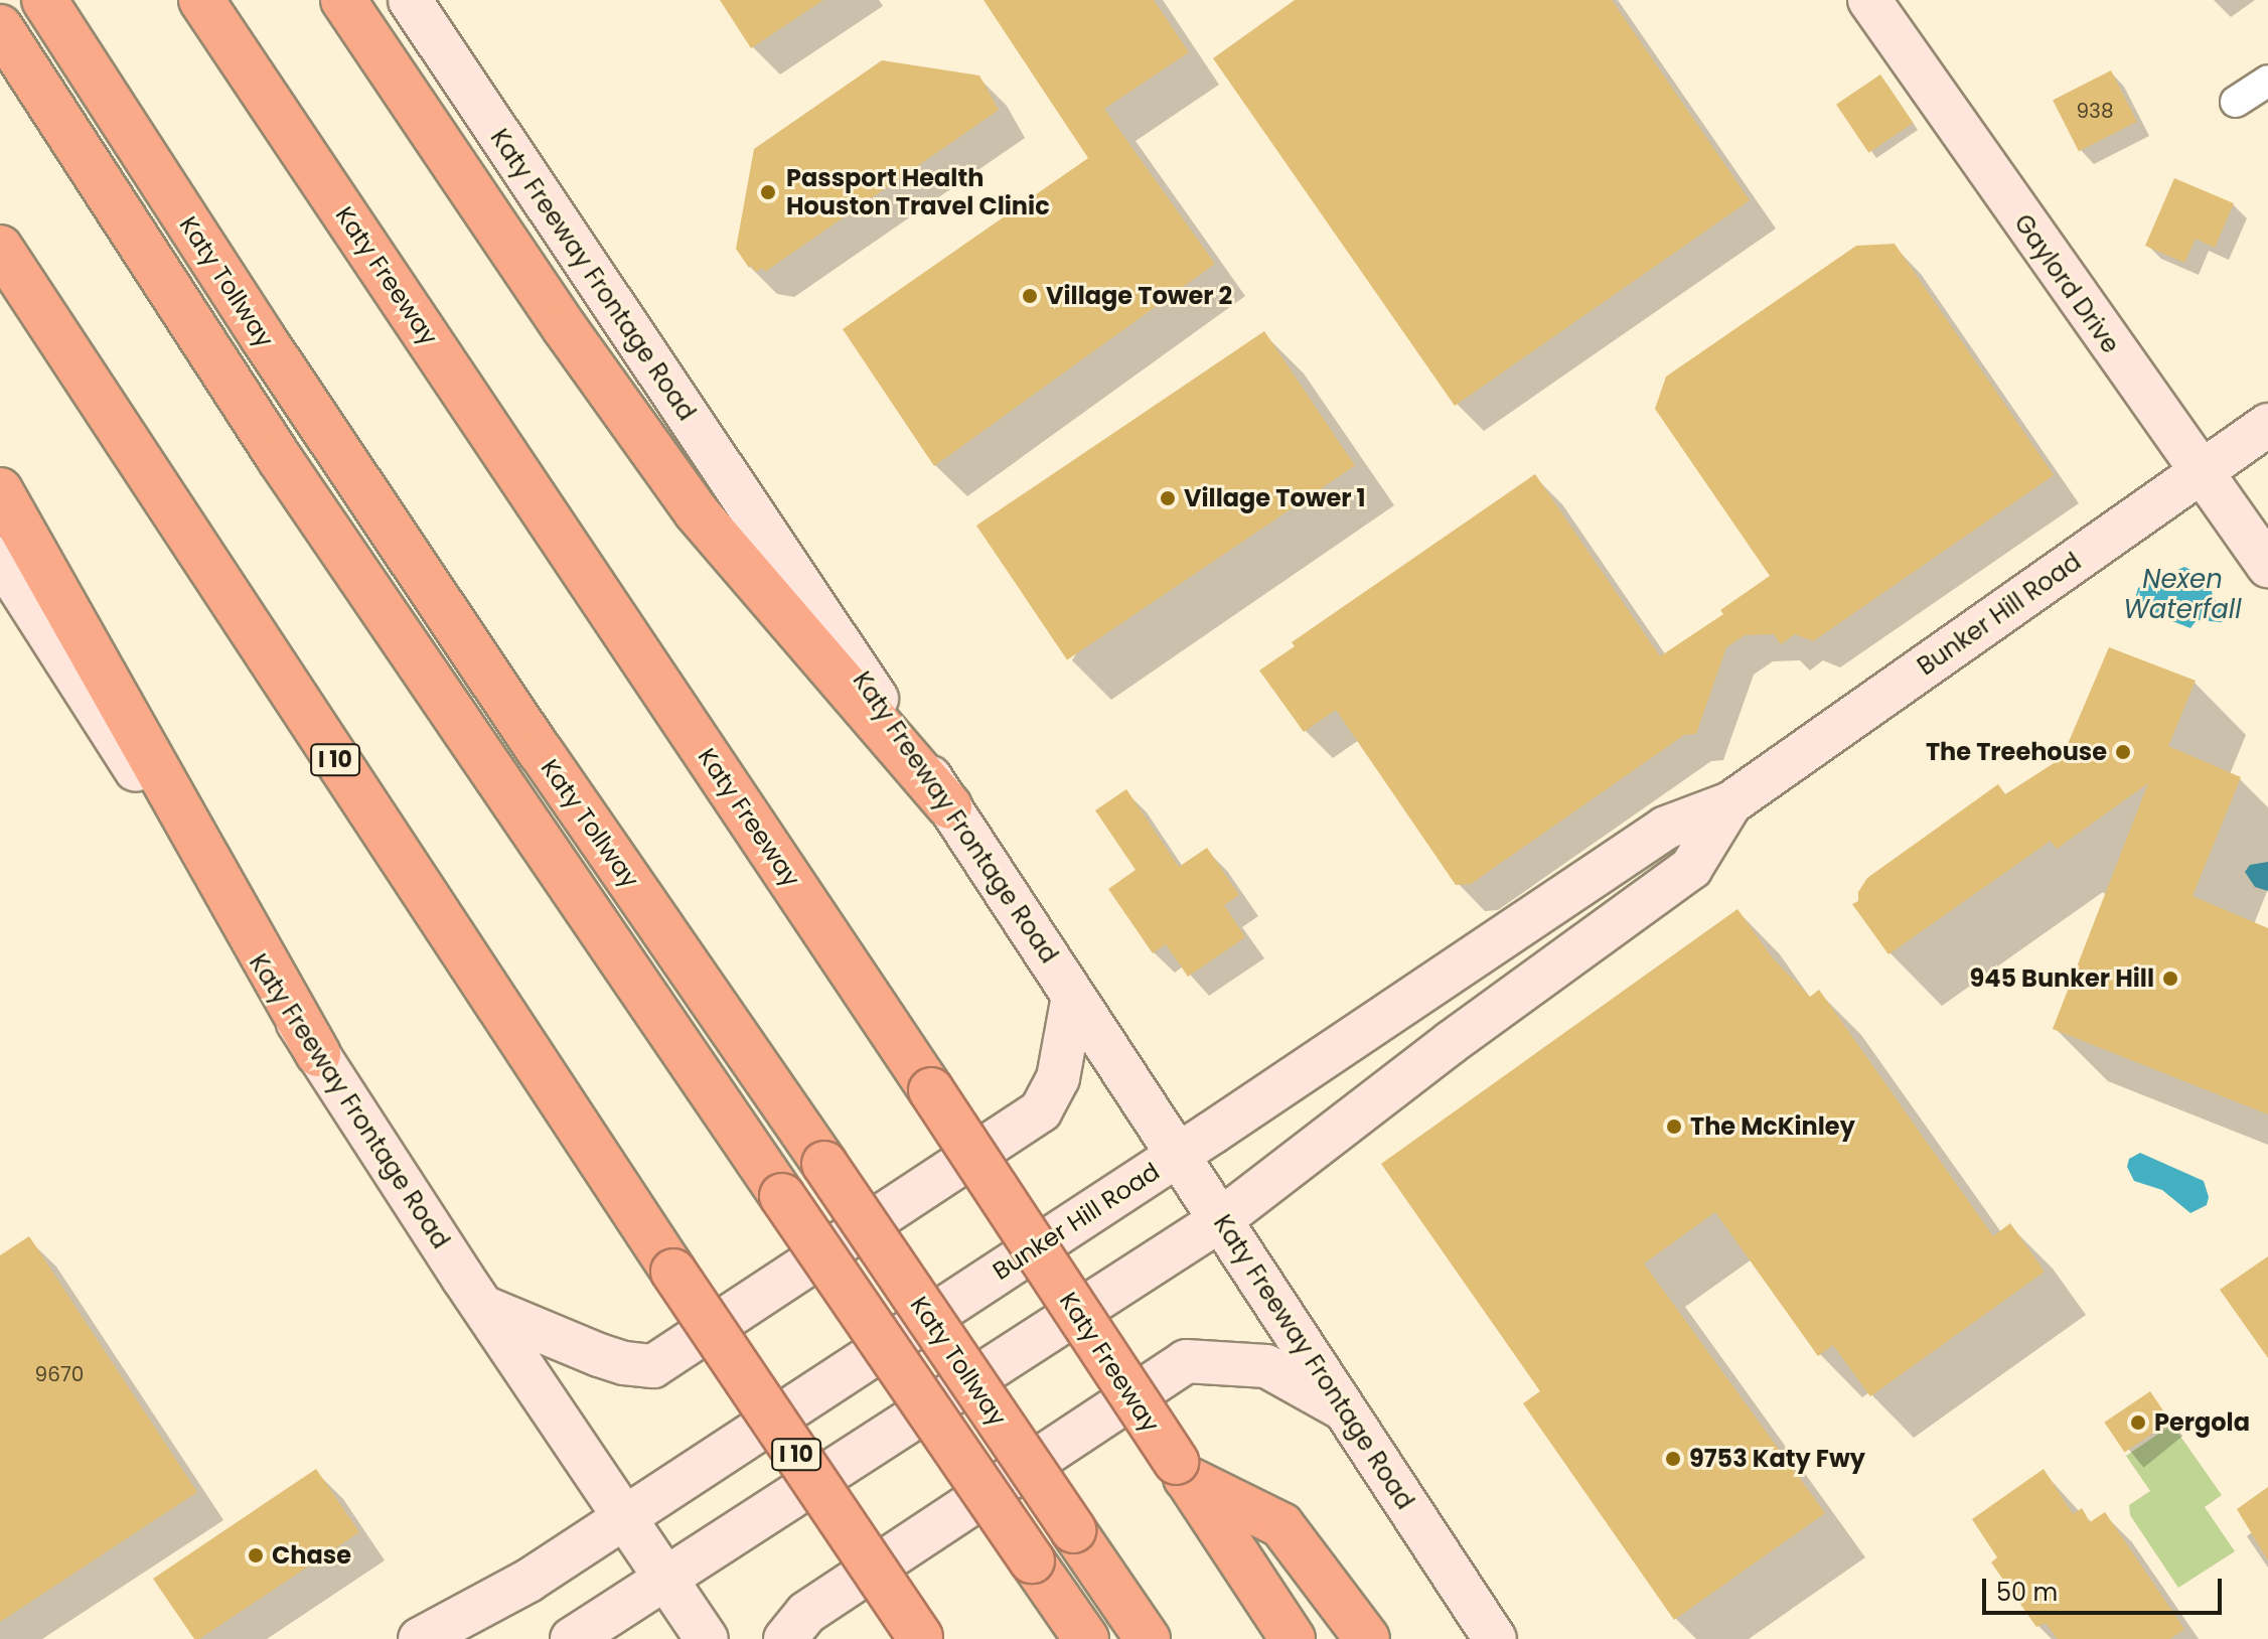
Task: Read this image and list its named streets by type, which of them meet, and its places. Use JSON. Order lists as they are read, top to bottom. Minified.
{"streets":{"highway":["Katy Freeway","Katy Tollway","I 10"],"main road":["Katy Freeway Frontage Road","Gaylord Drive","Bunker Hill Road"]},"crossings":[["Katy Freeway Frontage Road","Bunker Hill Road"],["Gaylord Drive","Bunker Hill Road"]],"water":["Nexen Waterfall"],"places":["Passport Health Houston Travel Clinic","Village Tower 2","Village Tower 1","The Treehouse","945 Bunker Hill","The McKinley","Pergola","9753 Katy Fwy","Chase"],"house_numbers":["938","9670"],"scale_bar":"50 m"}
